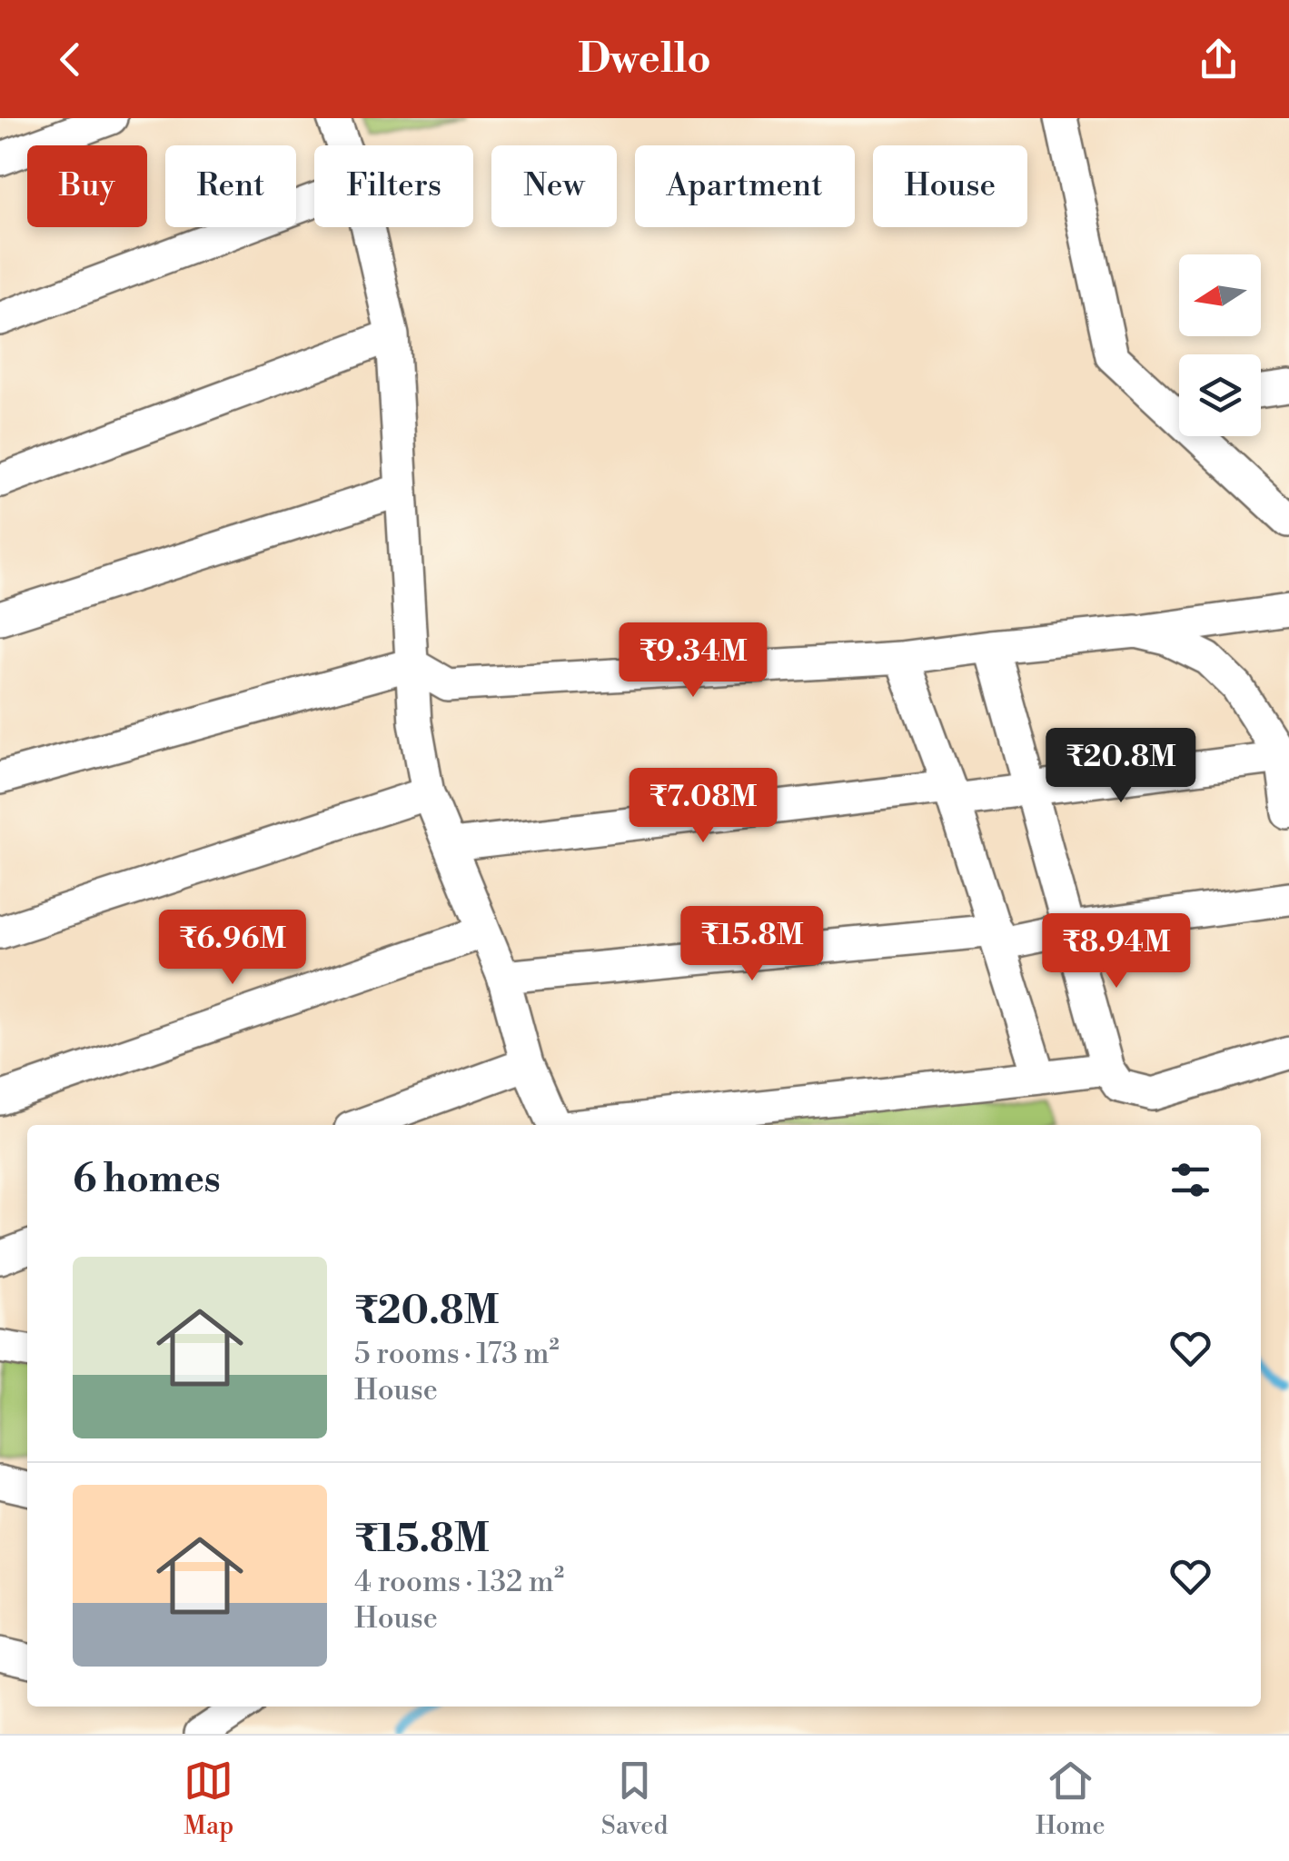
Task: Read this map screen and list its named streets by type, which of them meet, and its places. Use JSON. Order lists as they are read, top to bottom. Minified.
{"north":"left","page":{"header":"Dwello","chip":["Buy","Rent","Filters","New","Apartment","House"],"price":["₹9.34M","₹20.8M","₹7.08M","₹15.8M","₹6.96M","₹8.94M"],"heading":"6 homes","list":[{"name":"₹20.8M","note":"5 rooms · 173 m² · House"},{"name":"₹15.8M","note":"4 rooms · 132 m² · House"}],"tabs":["Map","Saved","Home"]}}
